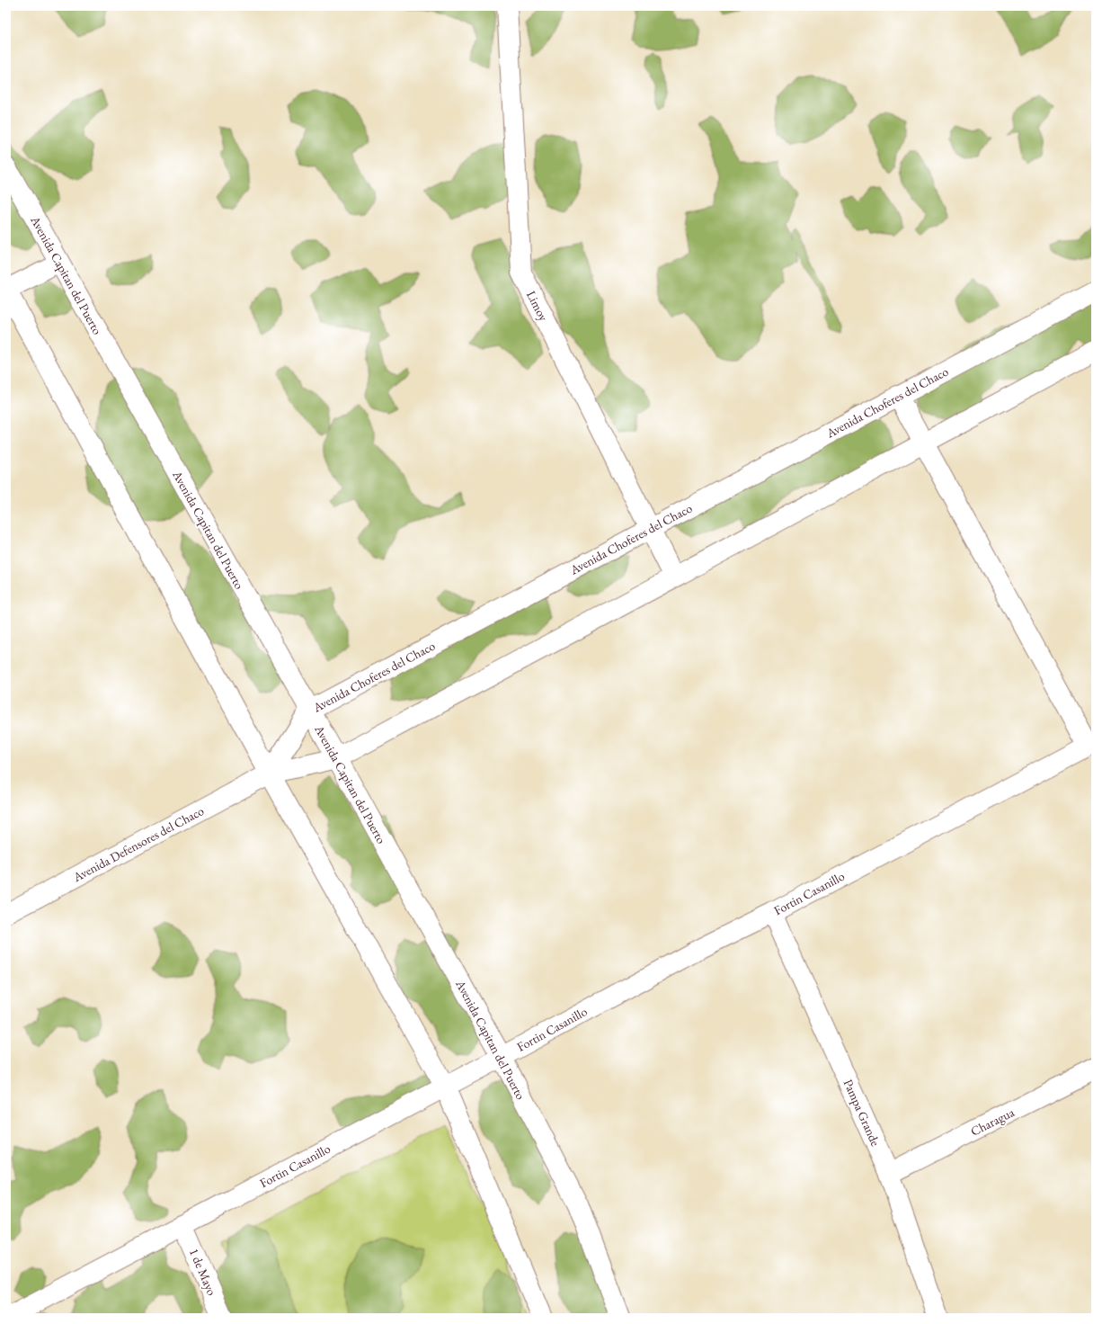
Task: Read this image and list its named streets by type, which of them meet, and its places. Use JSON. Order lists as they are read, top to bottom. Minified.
{"streets":{"street":["Avenida Capitan del Puerto","Limoy","Avenida Choferes del Chaco","Avenida Defensores del Chaco","Fortin Casanillo","Pampa Grande","Charagua","1 de Mayo"]},"crossings":[["Avenida Capitan del Puerto","Avenida Choferes del Chaco"],["Avenida Capitan del Puerto","Fortin Casanillo"],["Limoy","Avenida Choferes del Chaco"],["Avenida Choferes del Chaco","Avenida Defensores del Chaco"],["Fortin Casanillo","Pampa Grande"],["Fortin Casanillo","1 de Mayo"],["Pampa Grande","Charagua"]]}
